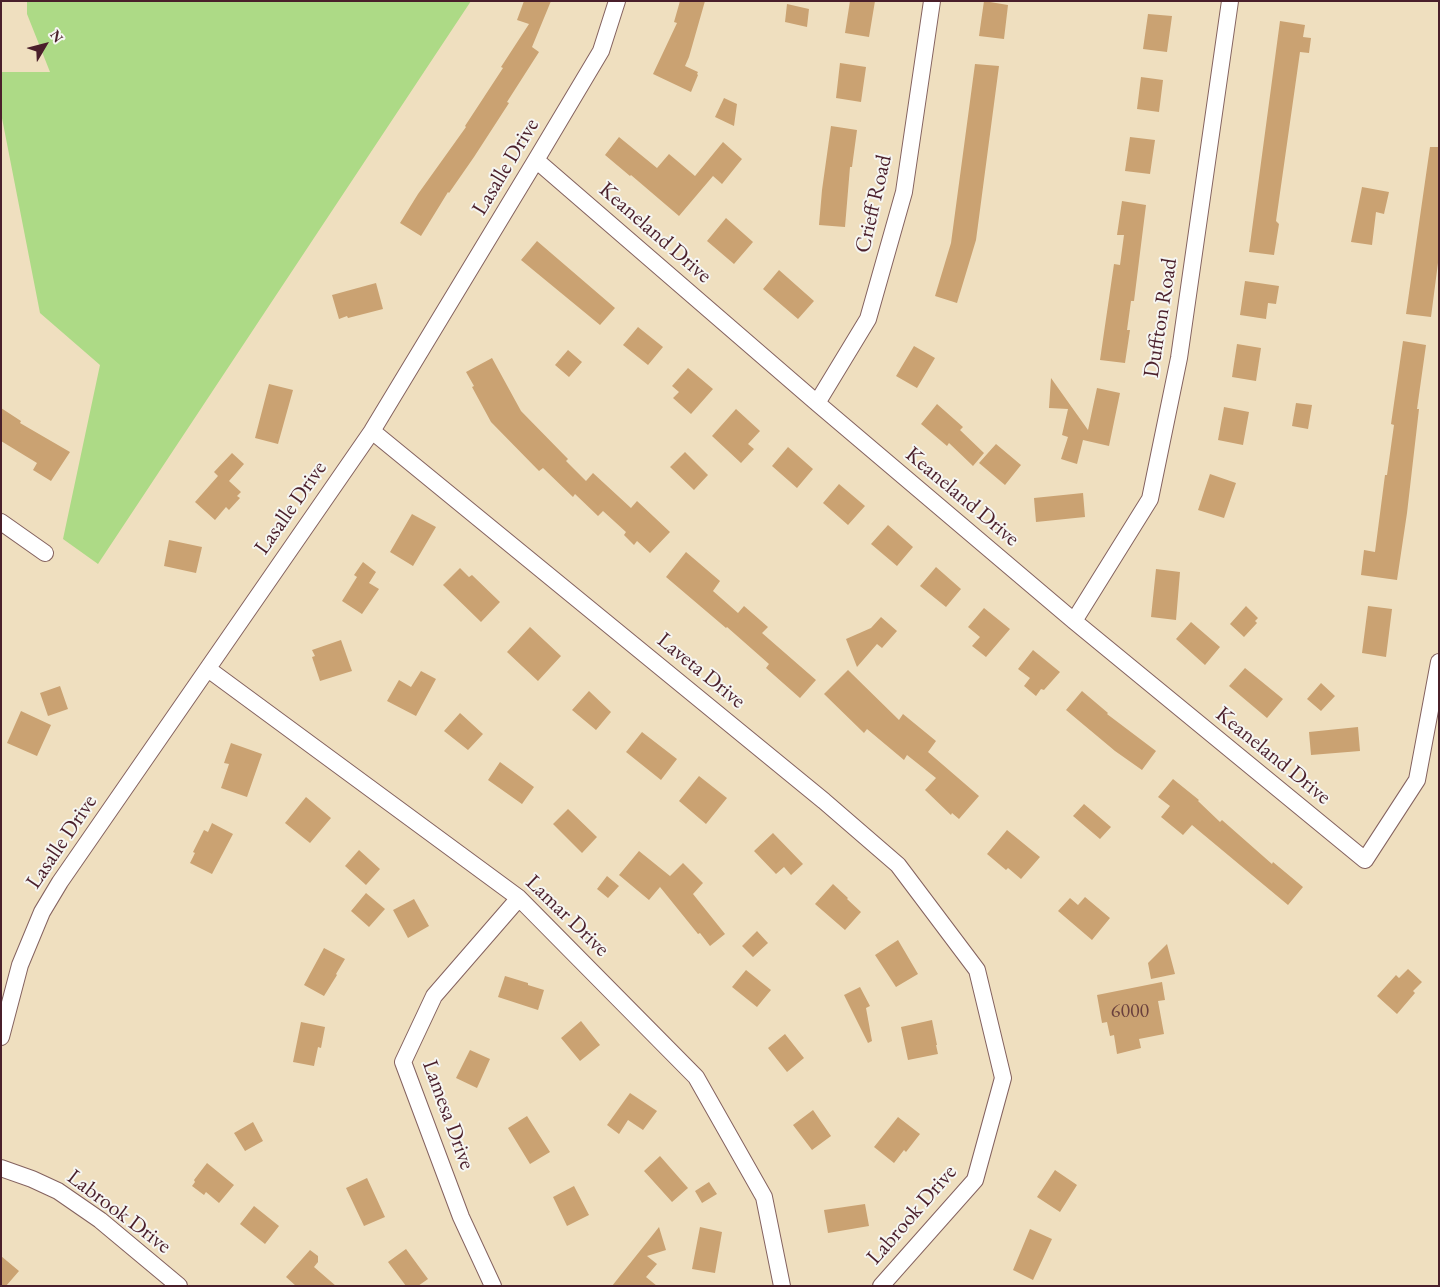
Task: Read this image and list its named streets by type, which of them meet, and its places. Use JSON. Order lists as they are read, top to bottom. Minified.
{"streets":{"street":["Lasalle Drive","Crieff Road","Keaneland Drive","Duffton Road","Laveta Drive","Lamar Drive","Lamesa Drive","Labrook Drive"]},"crossings":[["Lasalle Drive","Keaneland Drive"],["Lasalle Drive","Laveta Drive"],["Lasalle Drive","Lamar Drive"],["Crieff Road","Keaneland Drive"],["Keaneland Drive","Duffton Road"],["Laveta Drive","Labrook Drive"],["Lamar Drive","Lamesa Drive"]],"house_numbers":["6000"],"north":"top right"}
